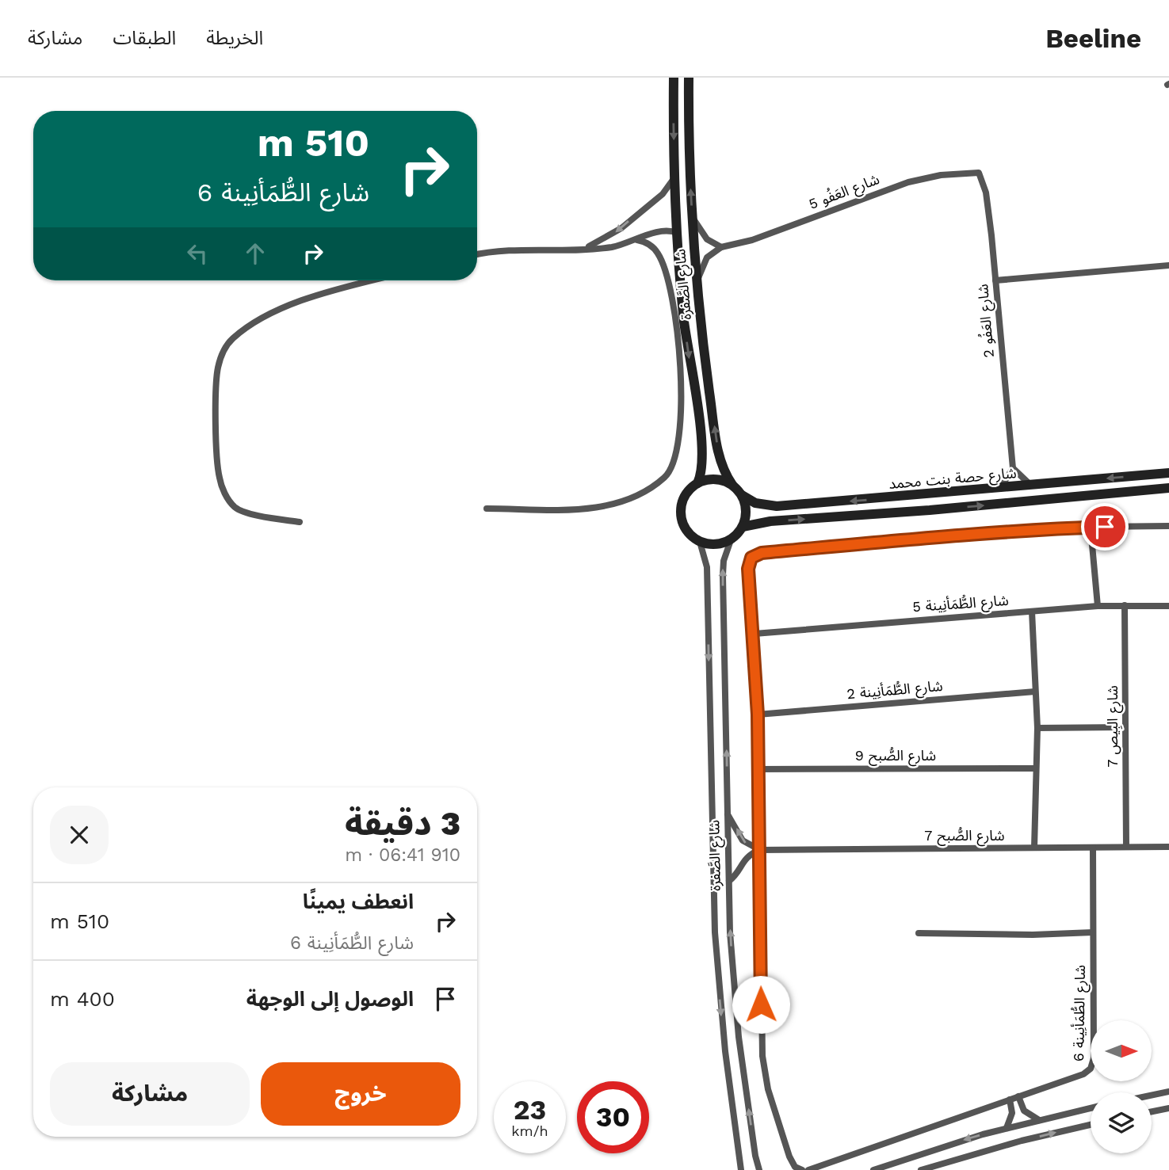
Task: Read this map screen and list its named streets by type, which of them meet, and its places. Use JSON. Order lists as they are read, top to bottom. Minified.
{"streets":{"street":["شارع العَفُو 5","شارع الصَّفرة","شارع العَفُو 2","شارع حصة بنت محمد","شارع الطُّمَأنِينة 5","شارع الطُّمَأنِينة 2","شارع البِيص 7","شارع الصُّبح 9","شارع الصُّبح 7","شارع الطُّمَأنِينة 6"]},"crossings":[["شارع العَفُو 5","شارع العَفُو 2"],["شارع الصَّفرة","شارع حصة بنت محمد"],["شارع الطُّمَأنِينة 5","شارع البِيص 7"],["شارع البِيص 7","شارع الصُّبح 7"],["شارع الصُّبح 7","شارع الطُّمَأنِينة 6"]],"north":"right","page":{"header":"Beeline","nav":["الخريطة","الطبقات","مشاركة"],"turn":["510 m","شارع الطُّمَأنِينة 6"],"heading":["3 دقيقة","910 m · 06:41"],"list":[{"name":"انعطف يمينًا","note":"شارع الطُّمَأنِينة 6","value":"510 m"},{"name":"الوصول إلى الوجهة","value":"400 m"}],"buttons":["خروج","مشاركة"],"speed":"23 km/h","limit":"30"}}
